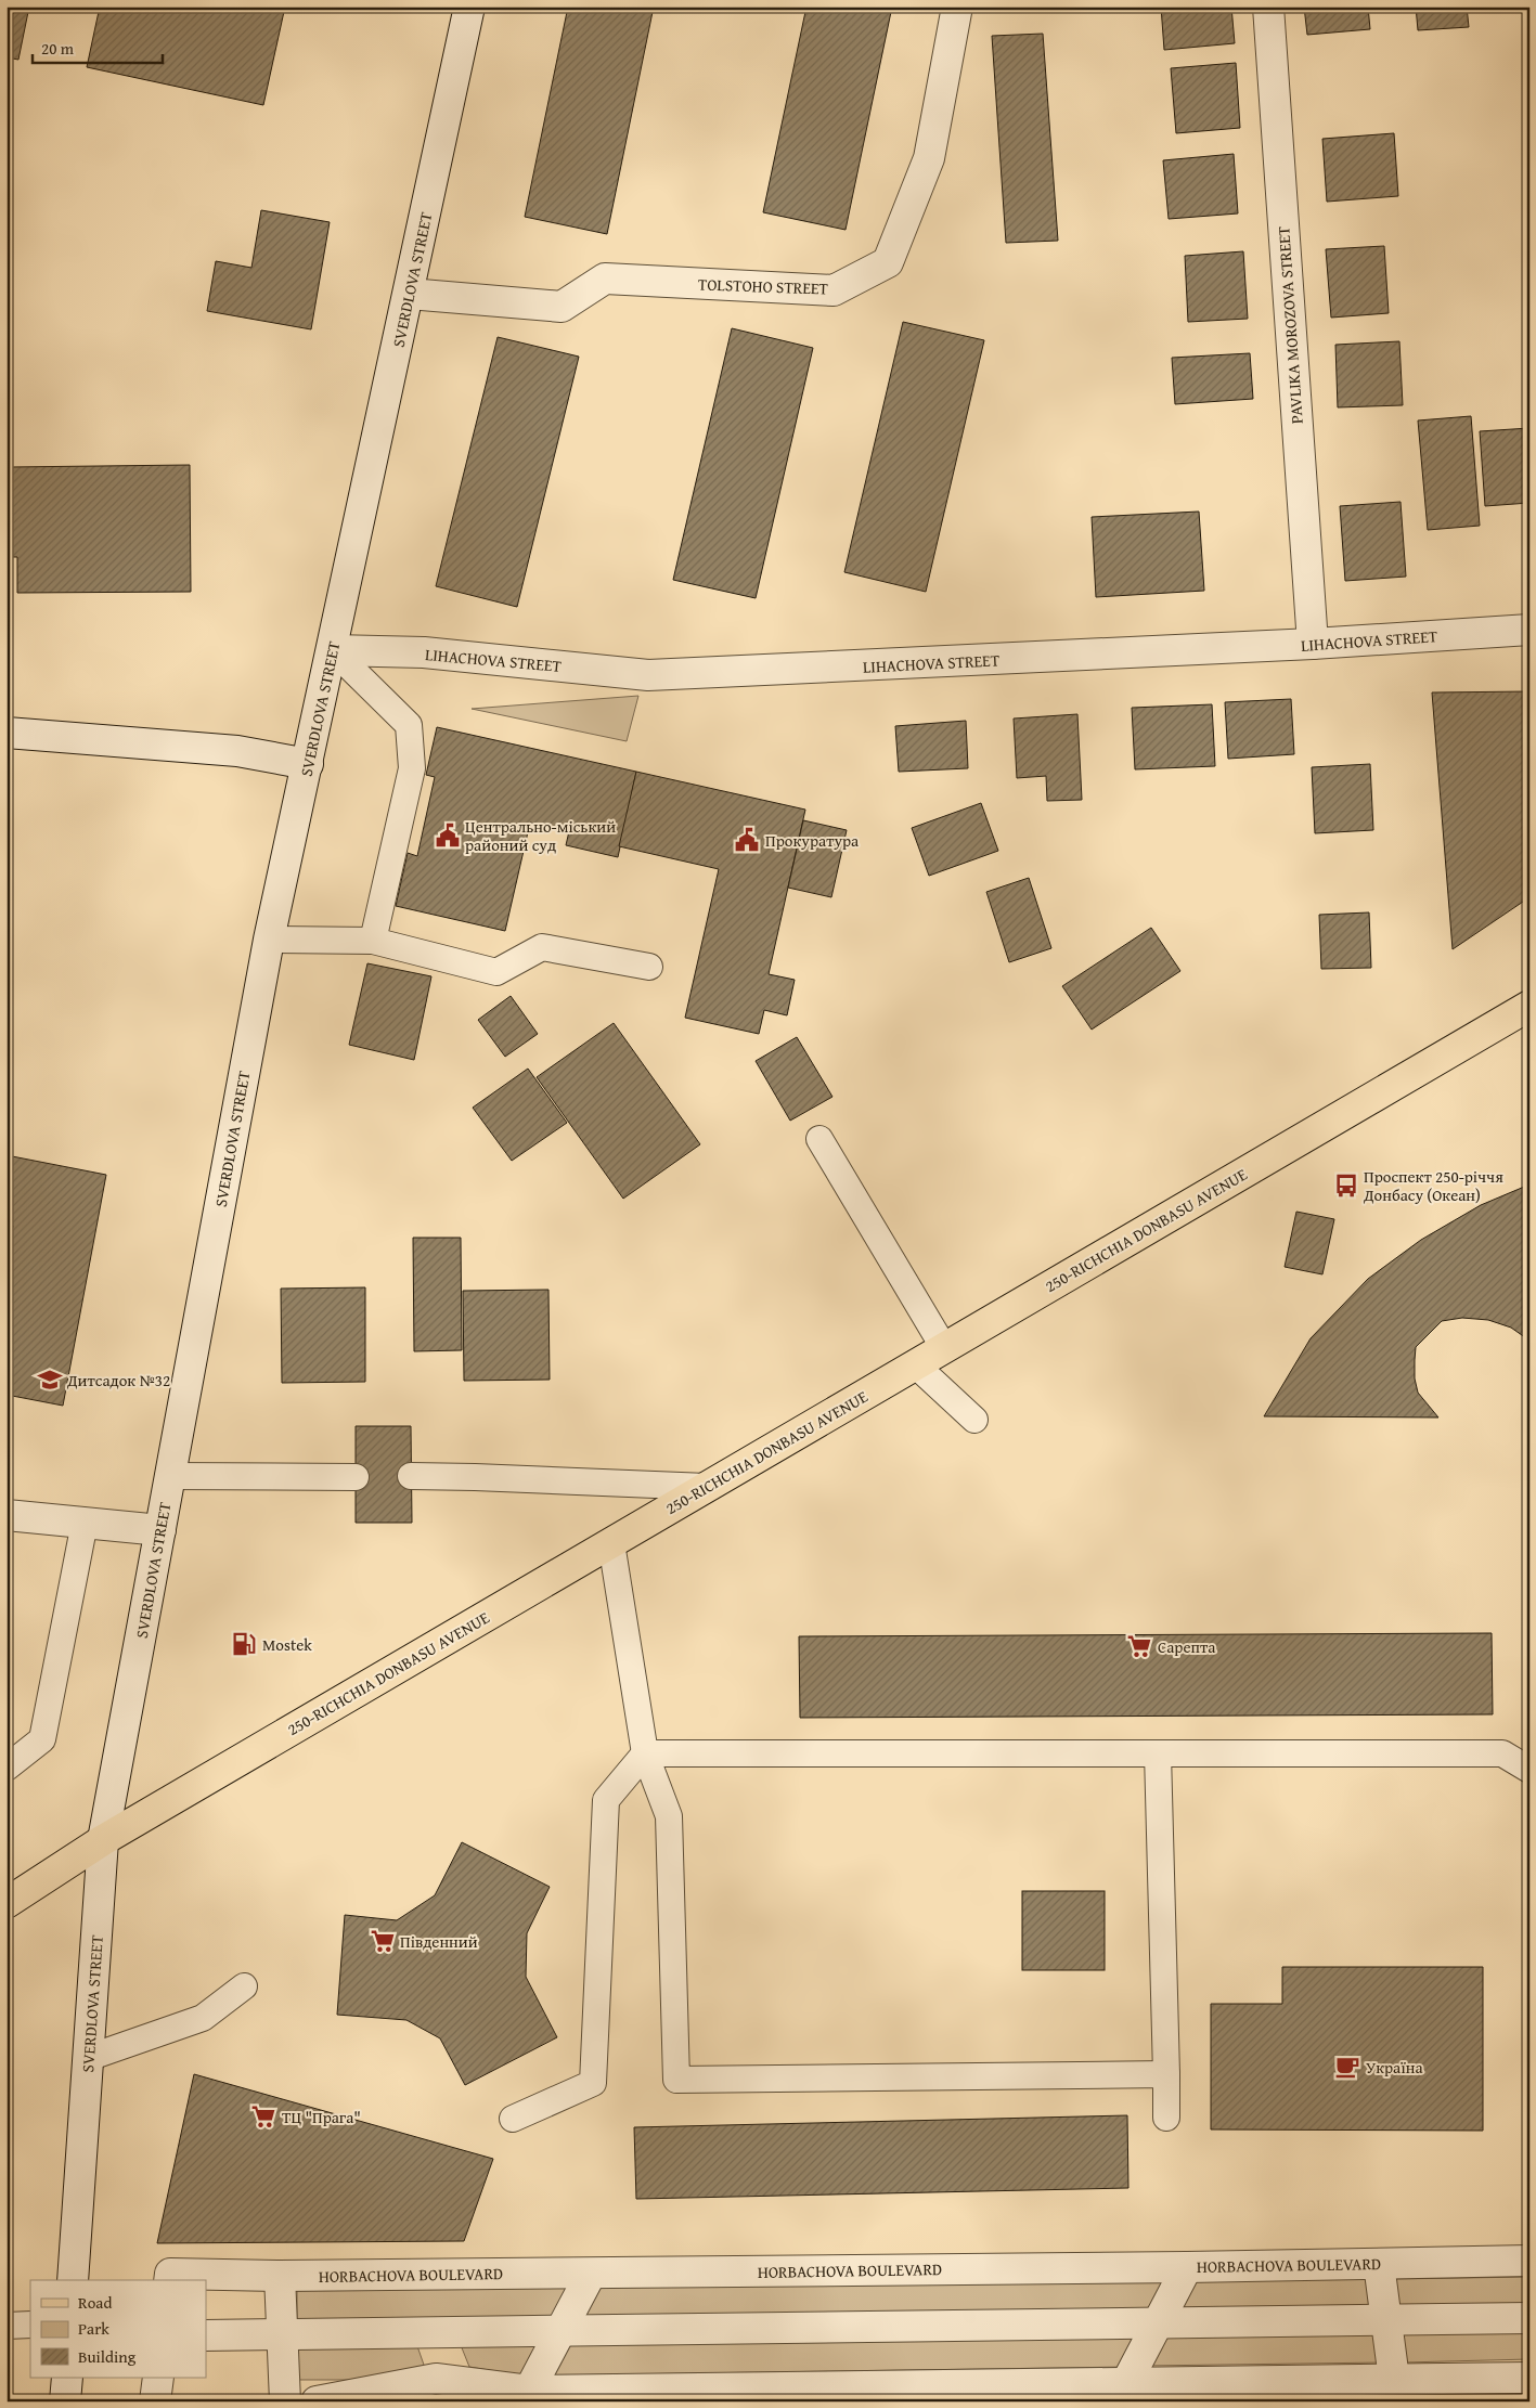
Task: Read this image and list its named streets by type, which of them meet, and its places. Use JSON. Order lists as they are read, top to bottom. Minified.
{"streets":{"main road":["250-RICHCHIA DONBASU AVENUE"],"street":["SVERDLOVA STREET","TOLSTOHO STREET","PAVLIKA MOROZOVA STREET","LIHACHOVA STREET","HORBACHOVA BOULEVARD"]},"crossings":[["SVERDLOVA STREET","TOLSTOHO STREET"],["SVERDLOVA STREET","LIHACHOVA STREET"],["SVERDLOVA STREET","250-RICHCHIA DONBASU AVENUE"],["PAVLIKA MOROZOVA STREET","LIHACHOVA STREET"]],"places":{"public building":["Центрально-міський районий суд","Прокуратура"],"bus stop":["Проспект 250-річчя Донбасу (Океан)"],"school or university":["Дитсадок №32"],"fuel station":["Mostek"],"supermarket":["Сарепта","Південний","ТЦ \"Прага\""],"cafe":["Україна"]},"legend":["Road","Park","Building"],"scale_bar":"20 m"}
